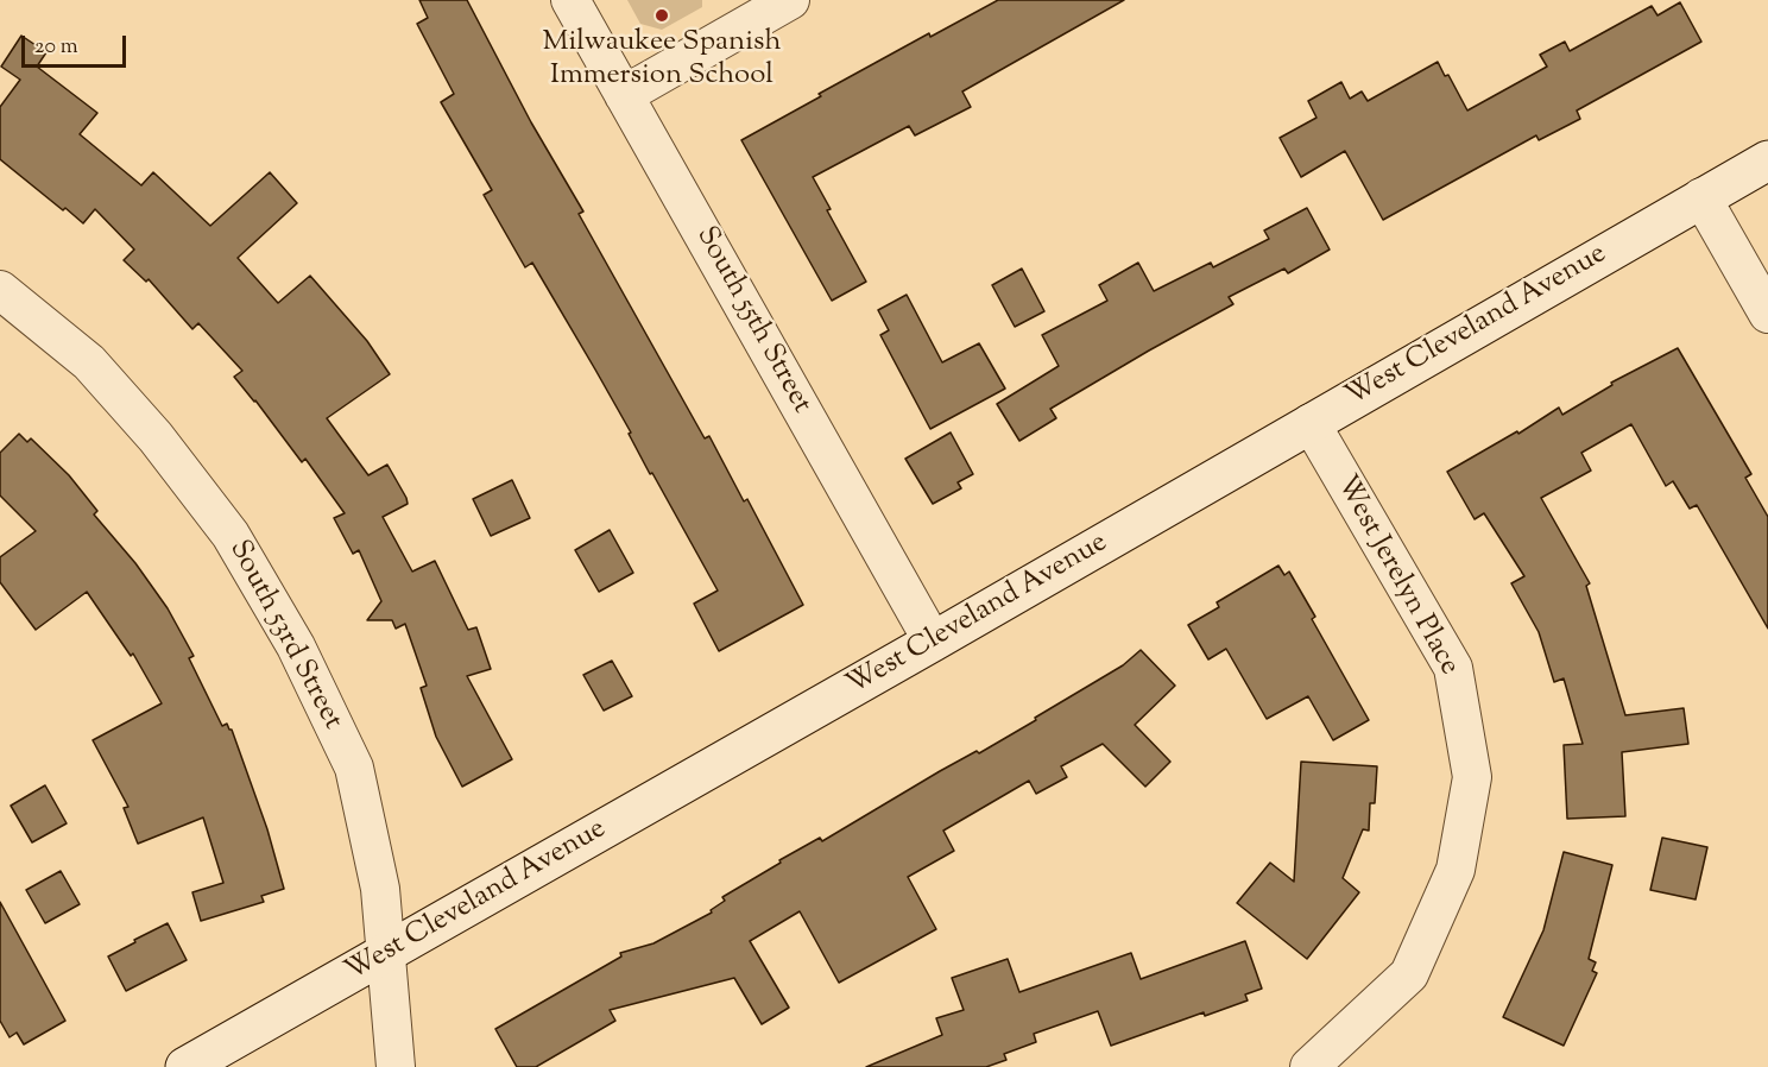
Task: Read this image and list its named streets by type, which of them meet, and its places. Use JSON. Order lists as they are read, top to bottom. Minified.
{"streets":{"street":["South 55th Street","West Cleveland Avenue","West Jerelyn Place","South 53rd Street"]},"crossings":[["South 55th Street","West Cleveland Avenue"],["West Cleveland Avenue","West Jerelyn Place"],["West Cleveland Avenue","South 53rd Street"]],"places":["Milwaukee Spanish Immersion School"],"scale_bar":"20 m"}
